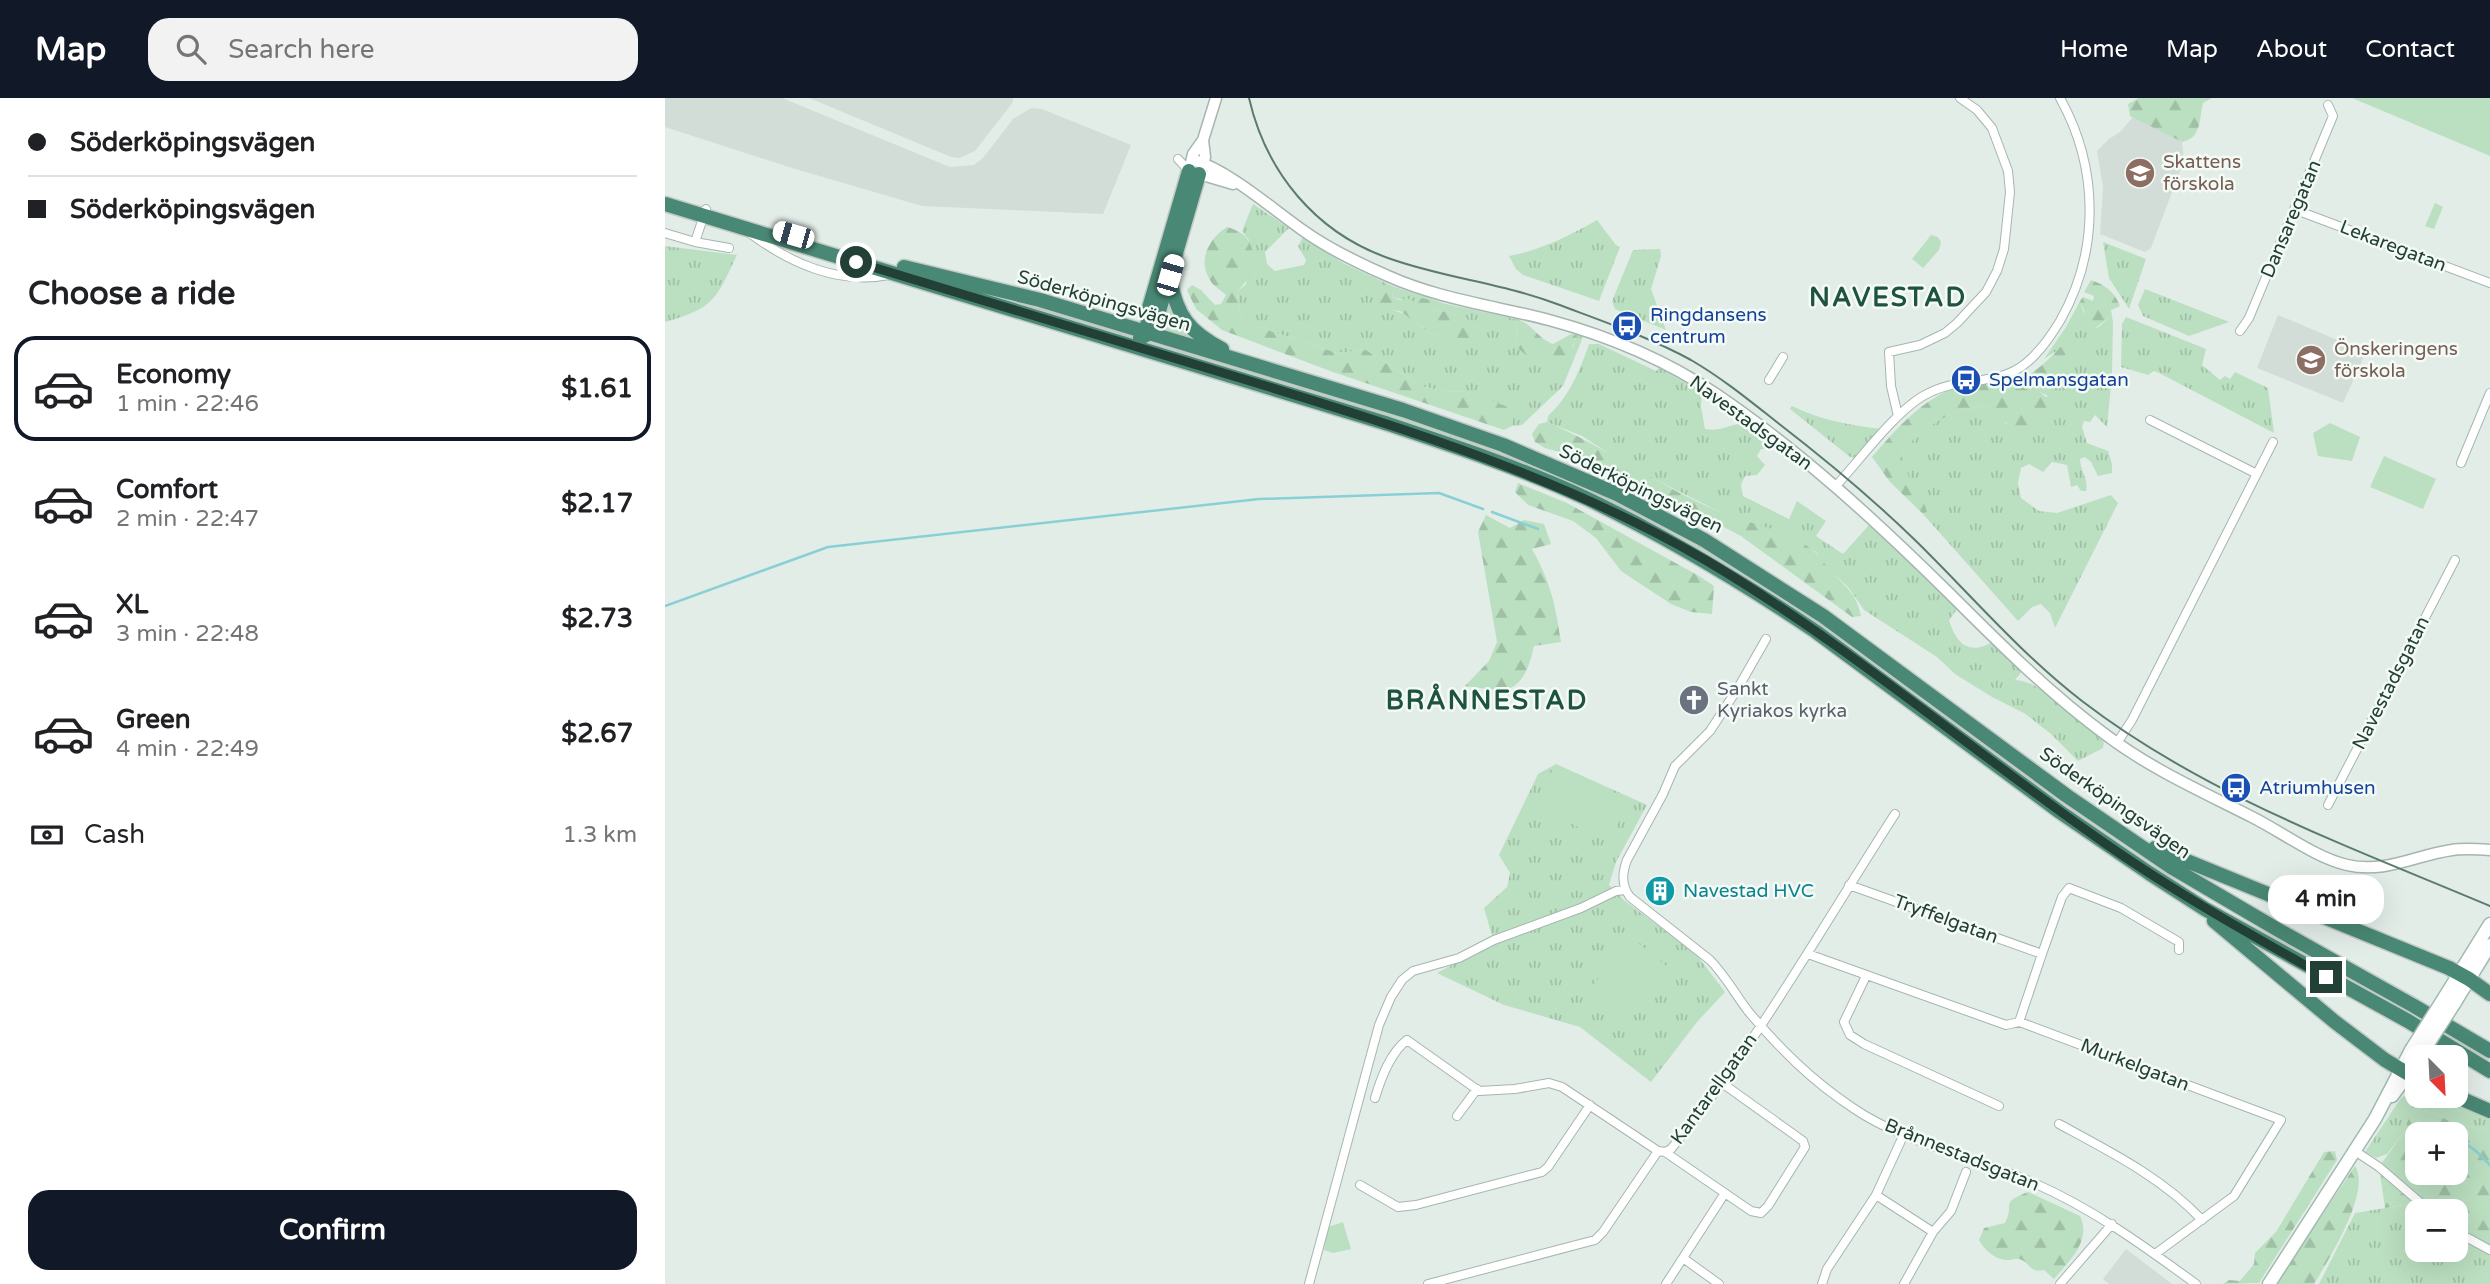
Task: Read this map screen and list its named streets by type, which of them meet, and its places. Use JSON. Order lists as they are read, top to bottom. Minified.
{"streets":{"highway":["Söderköpingsvägen"],"street":["Dansaregatan","Lekaregatan","Navestadsgatan","Tryffelgatan","Murkelgatan","Kantarellgatan","Brånnestadsgatan"]},"crossings":[["Dansaregatan","Lekaregatan"],["Murkelgatan","Brånnestadsgatan"],["Kantarellgatan","Brånnestadsgatan"]],"districts":["NAVESTAD","BRÅNNESTAD"],"places":{"school or university":["Skattens förskola","Önskeringens förskola"],"bus stop":["Ringdansens centrum","Spelmansgatan","Atriumhusen"],"church":["Sankt Kyriakos kyrka"],"building":["Navestad HVC"]},"north":"bottom right","page":{"header":"Map","search":"Search here","nav":["Home","Map","About","Contact"],"banner":["Söderköpingsvägen","Söderköpingsvägen"],"heading":"Choose a ride","list":[{"name":"Economy","note":"1 min · 22:46","value":"$1.61"},{"name":"Comfort","note":"2 min · 22:47","value":"$2.17"},{"name":"XL","note":"3 min · 22:48","value":"$2.73"},{"name":"Green","note":"4 min · 22:49","value":"$2.67"}],"pay":["Cash","1.3 km"],"bubble":"4 min","map_buttons":["+","−"],"buttons":"Confirm"}}
